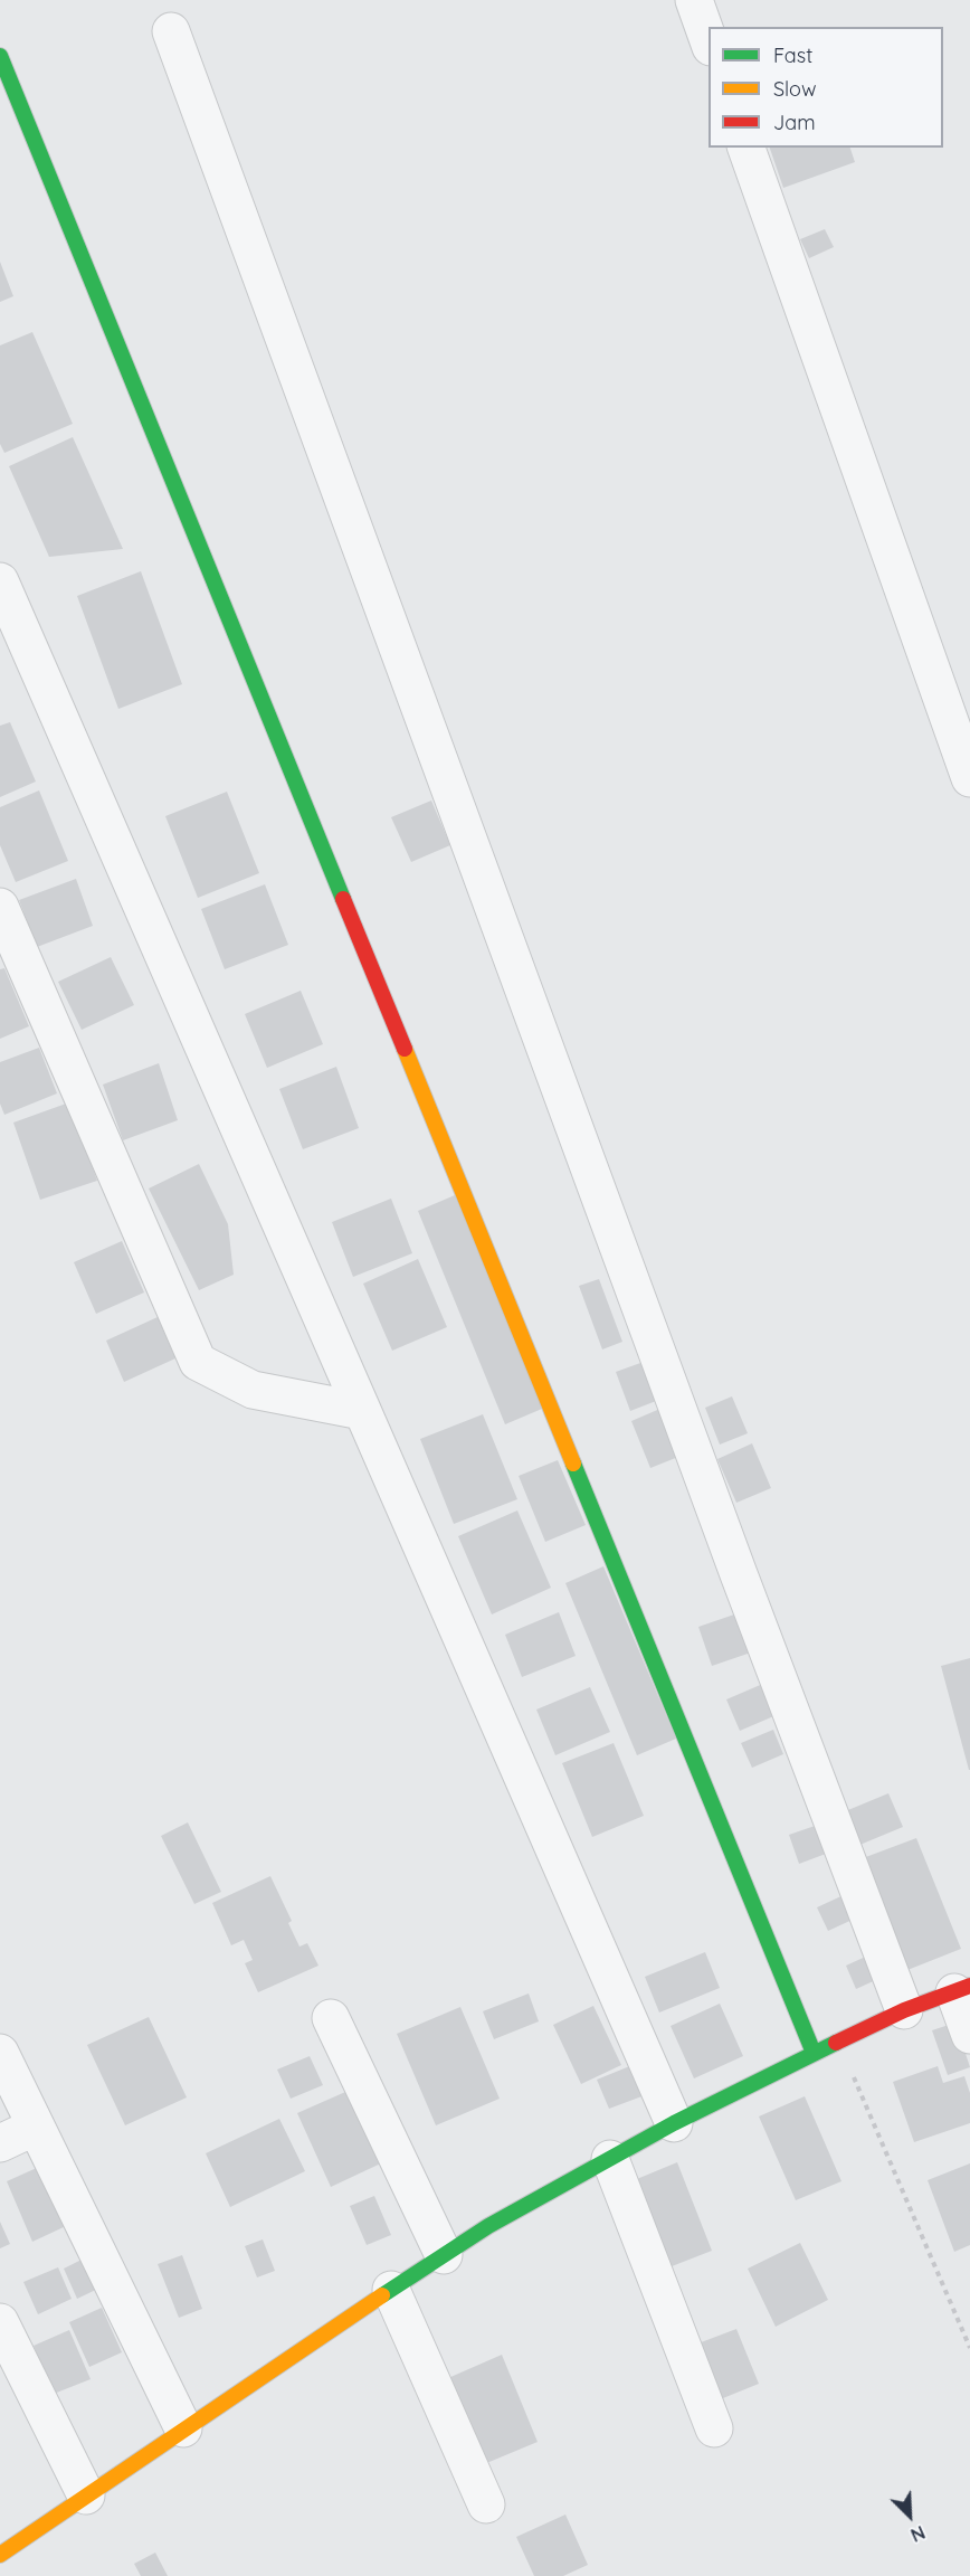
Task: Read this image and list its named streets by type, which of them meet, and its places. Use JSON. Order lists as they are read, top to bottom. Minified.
{"legend":["Fast","Slow","Jam"],"north":"bottom right"}
